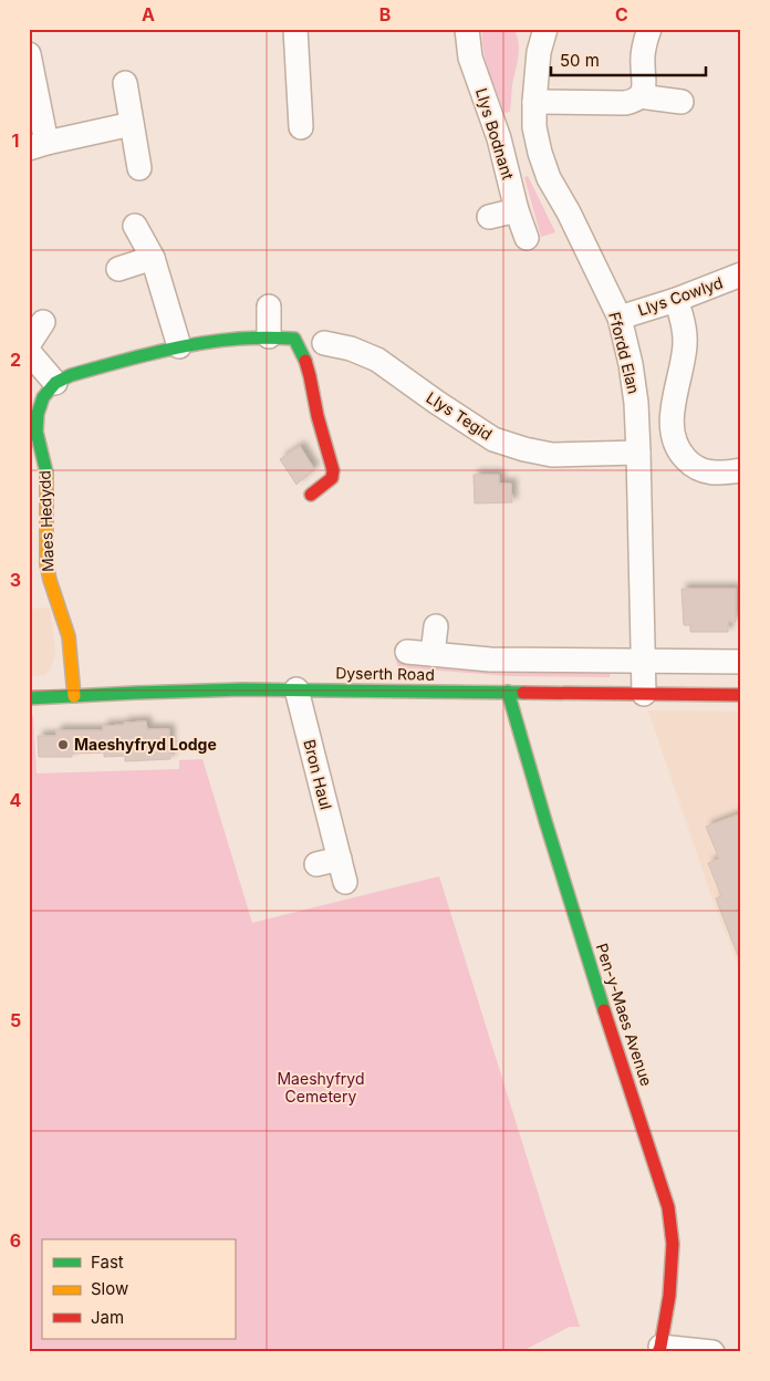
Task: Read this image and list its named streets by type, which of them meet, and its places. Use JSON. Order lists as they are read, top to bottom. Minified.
{"streets":{"street":["Llys Bodnant","Llys Cowlyd","Ffordd Elan","Llys Tegid","Maes Hedydd","Dyserth Road","Bron Haul","Pen-y-Maes Avenue"]},"crossings":[["Llys Cowlyd","Ffordd Elan"],["Ffordd Elan","Llys Tegid"],["Ffordd Elan","Dyserth Road"],["Maes Hedydd","Dyserth Road"],["Dyserth Road","Bron Haul"],["Dyserth Road","Pen-y-Maes Avenue"]],"parks":["Maeshyfryd Cemetery"],"places":["Maeshyfryd Lodge"],"legend":["Fast","Slow","Jam"],"scale_bar":"50 m","grid":{"columns":["A","B","C"],"rows":["1","2","3","4","5","6"]}}
